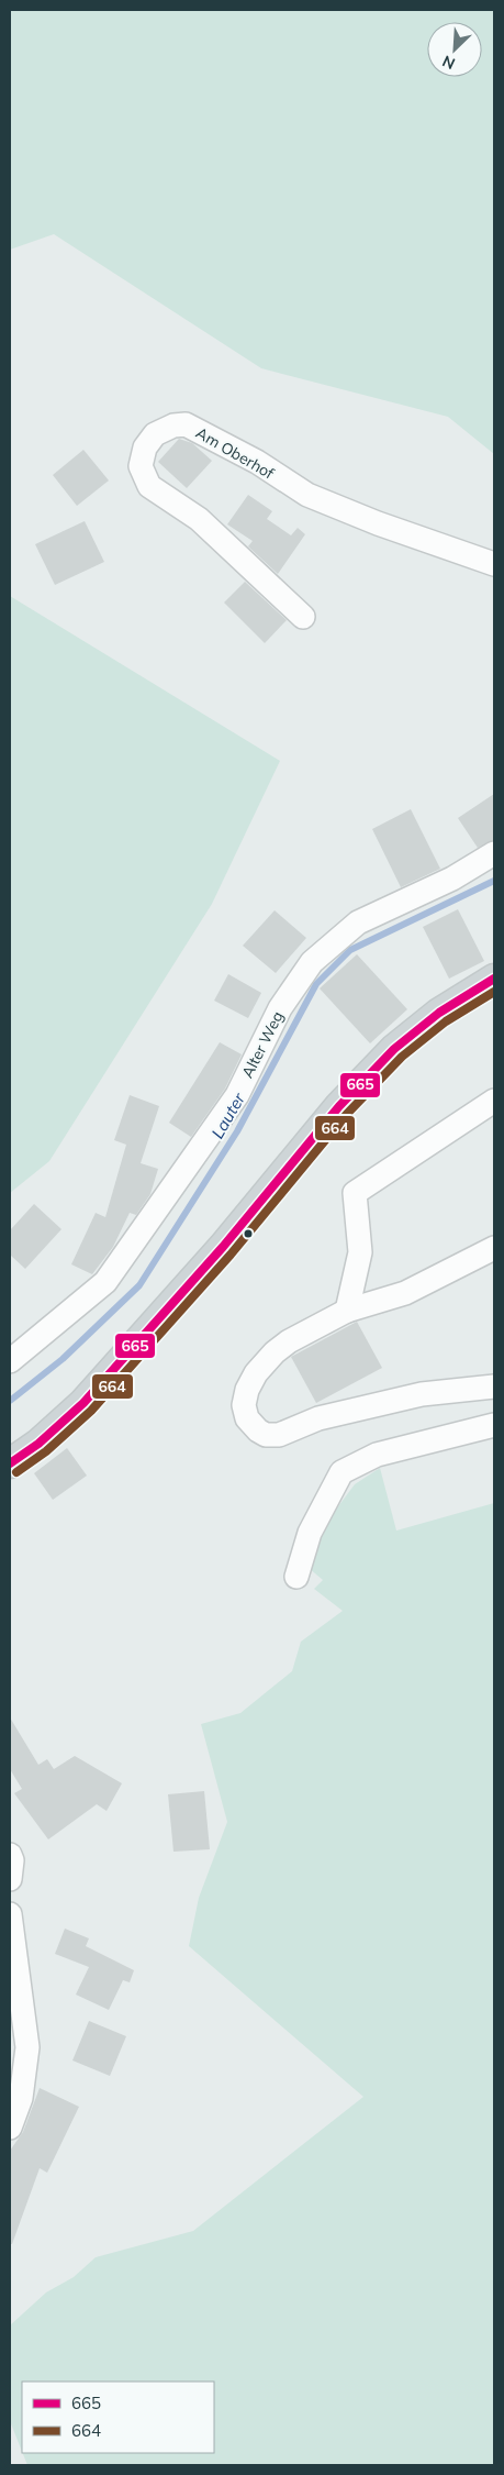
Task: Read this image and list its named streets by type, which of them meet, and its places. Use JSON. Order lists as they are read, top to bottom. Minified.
{"streets":{"street":["Am Oberhof","Alter Weg"]},"water":["Lauter"],"lines":["transit line 665","transit line 664"],"legend":["665","664"],"north":"bottom left"}
